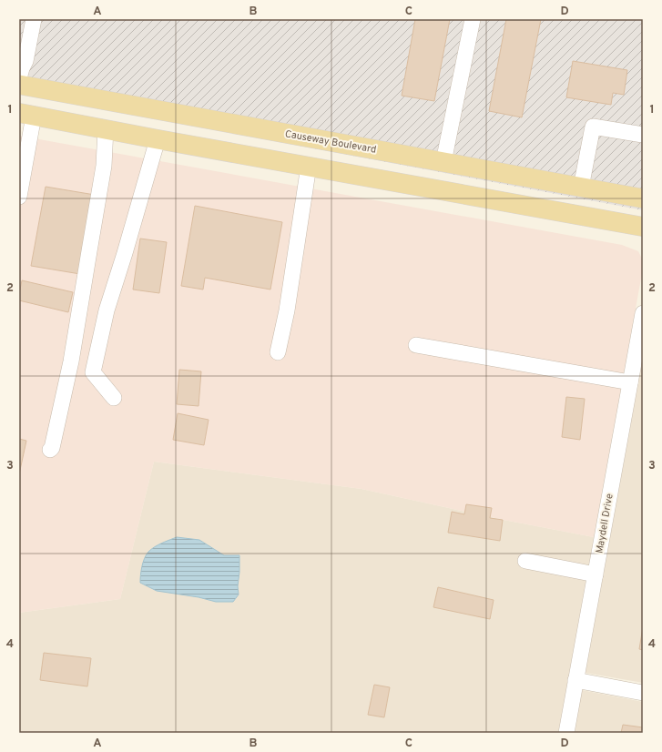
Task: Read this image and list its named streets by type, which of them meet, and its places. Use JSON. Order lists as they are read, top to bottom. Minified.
{"streets":{"main road":["Causeway Boulevard"],"street":["Maydell Drive"]},"grid":{"columns":["A","B","C","D"],"rows":["1","2","3","4"]}}
